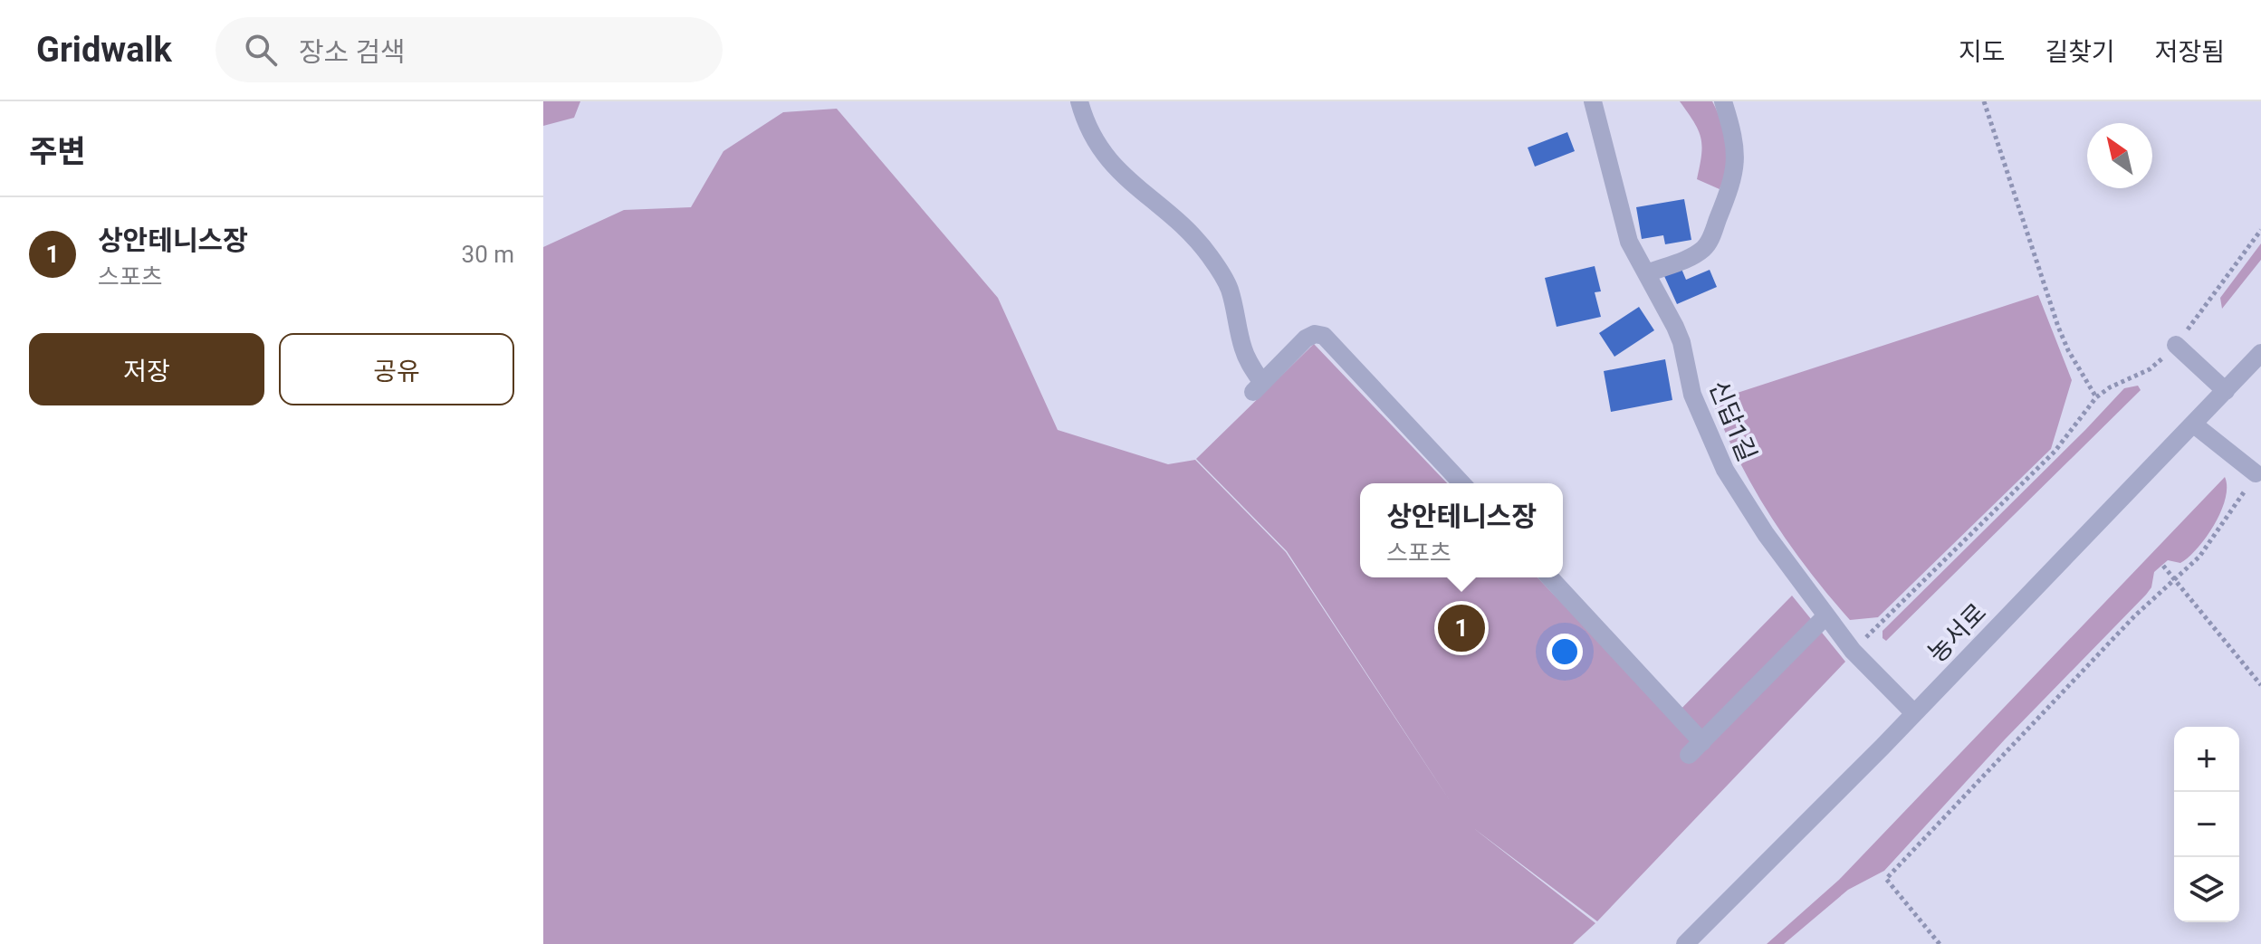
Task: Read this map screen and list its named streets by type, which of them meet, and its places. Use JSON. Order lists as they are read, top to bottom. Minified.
{"streets":{"street":["신답1길","농서로"]},"crossings":[["신답1길","농서로"]],"north":"top left","page":{"header":"Gridwalk","search":"장소 검색","nav":["지도","길찾기","저장됨"],"heading":"주변","list":[{"mark":"1","name":"상안테니스장","note":"스포츠","value":"30 m"}],"buttons":["저장","공유"],"popup":["상안테니스장","스포츠"],"pins":"1","map_buttons":["+","−"]}}
